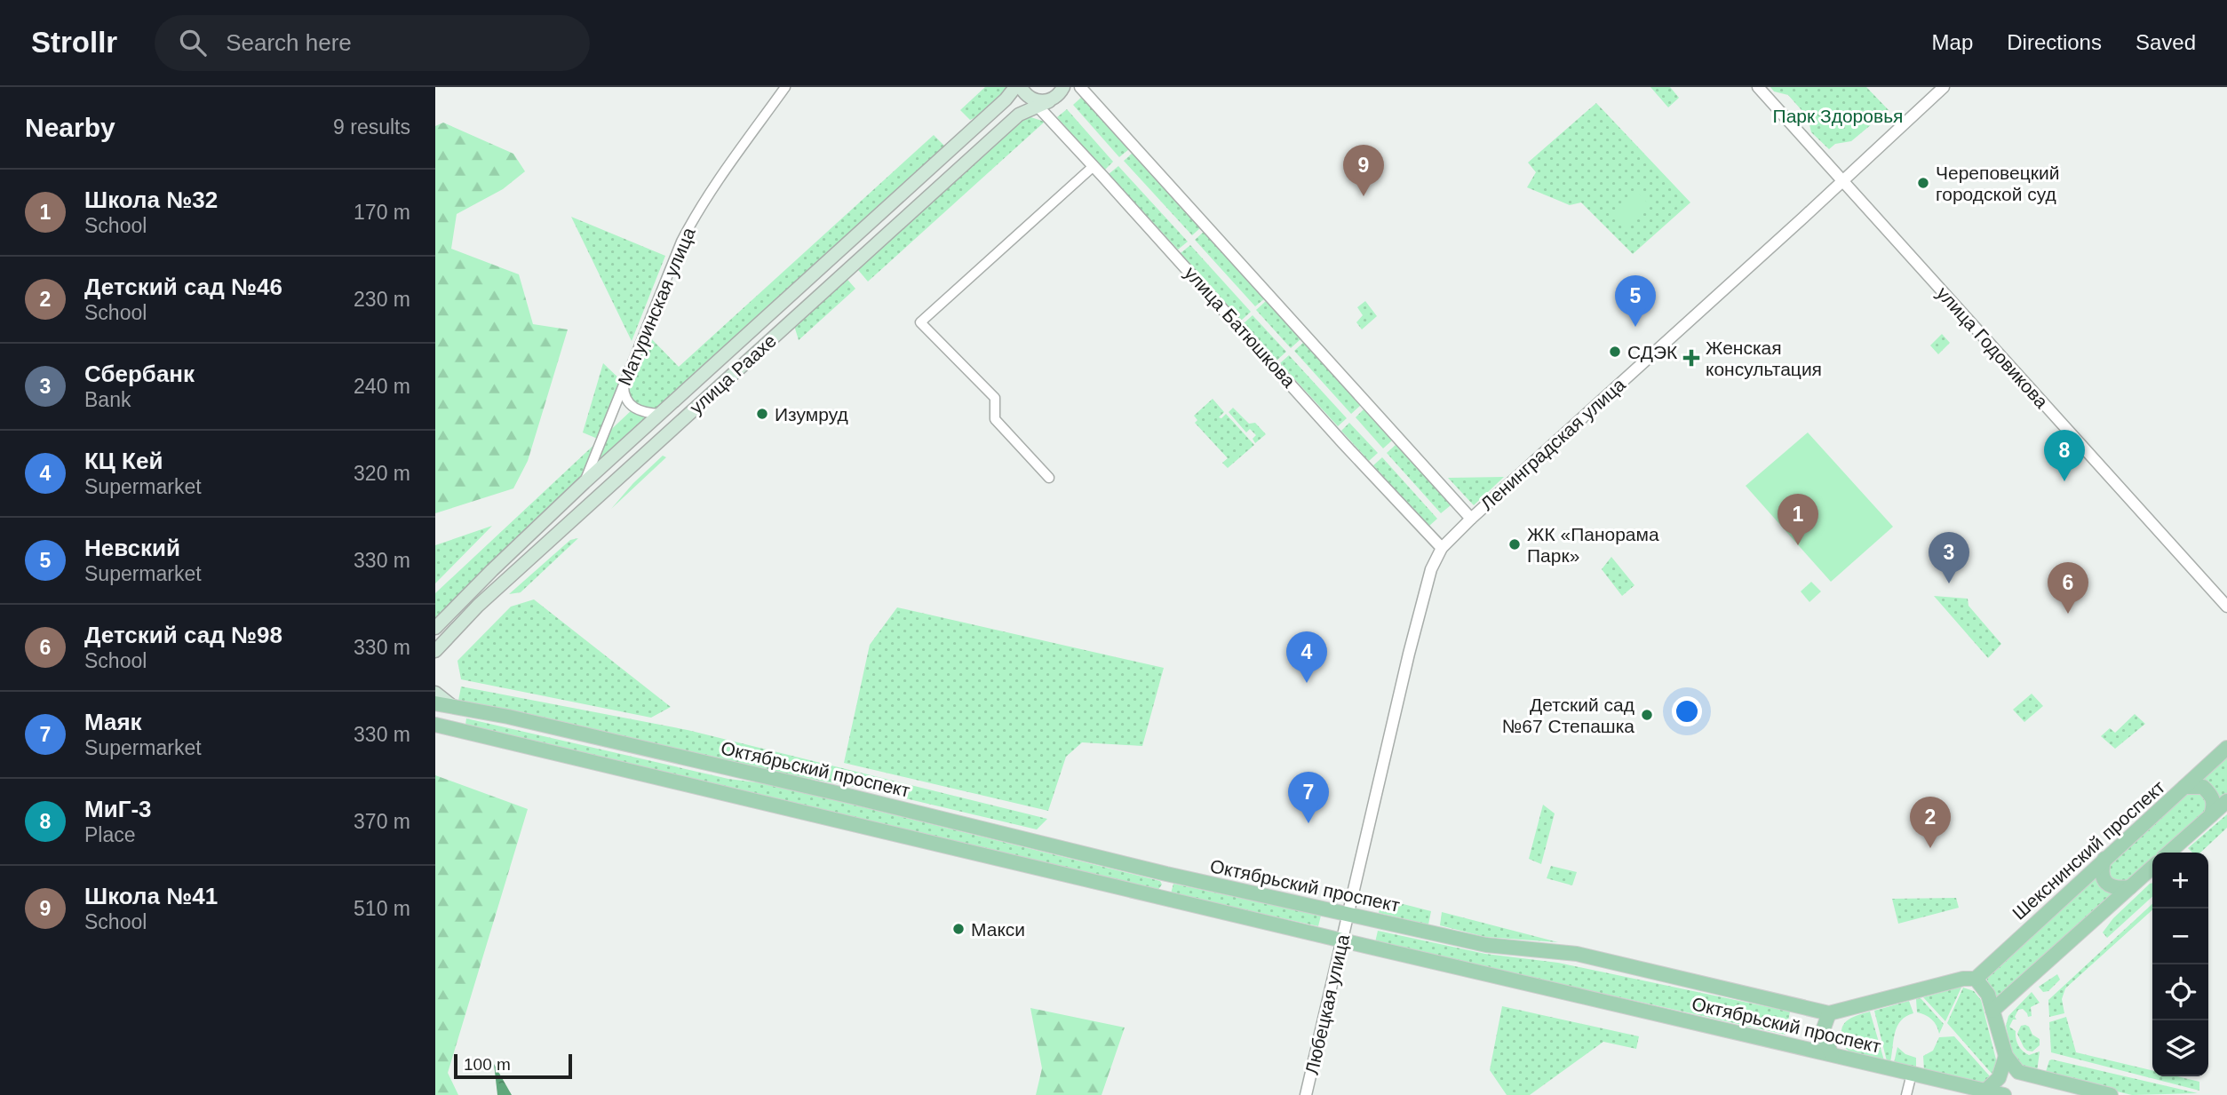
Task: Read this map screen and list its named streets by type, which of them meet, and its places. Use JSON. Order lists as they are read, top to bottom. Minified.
{"streets":{"main road":["улица Раахе","Октябрьский проспект","Шекснинский проспект"],"street":["Матуринская улица","улица Батюшкова","улица Годовикова","Ленинградская улица","Любецкая улица"]},"crossings":[["Матуринская улица","улица Раахе"],["улица Батюшкова","улица Раахе"],["улица Батюшкова","Ленинградская улица"],["улица Годовикова","Ленинградская улица"],["Ленинградская улица","Октябрьский проспект"],["Ленинградская улица","Любецкая улица"],["Октябрьский проспект","Шекснинский проспект"],["Октябрьский проспект","Любецкая улица"]],"parks":["Парк Здоровья"],"places":{"other":["Череповецкий городской суд","СДЭК","Изумруд","ЖК «Панорама Парк»","Детский сад №67 Степашка","Макси"],"health":["Женская консультация"]},"scale_bar":"100 m","page":{"header":"Strollr","search":"Search here","nav":["Map","Directions","Saved"],"heading":["Nearby","9 results"],"pins":["9","5","8","1","3","6","4","7","2"],"list":[{"mark":"1","name":"Школа №32","note":"School","value":"170 m"},{"mark":"2","name":"Детский сад №46","note":"School","value":"230 m"},{"mark":"3","name":"Сбербанк","note":"Bank","value":"240 m"},{"mark":"4","name":"КЦ Кей","note":"Supermarket","value":"320 m"},{"mark":"5","name":"Невский","note":"Supermarket","value":"330 m"},{"mark":"6","name":"Детский сад №98","note":"School","value":"330 m"},{"mark":"7","name":"Маяк","note":"Supermarket","value":"330 m"},{"mark":"8","name":"МиГ-3","note":"Place","value":"370 m"},{"mark":"9","name":"Школа №41","note":"School","value":"510 m"}],"map_buttons":["+","−"],"scale":"100 m"}}
